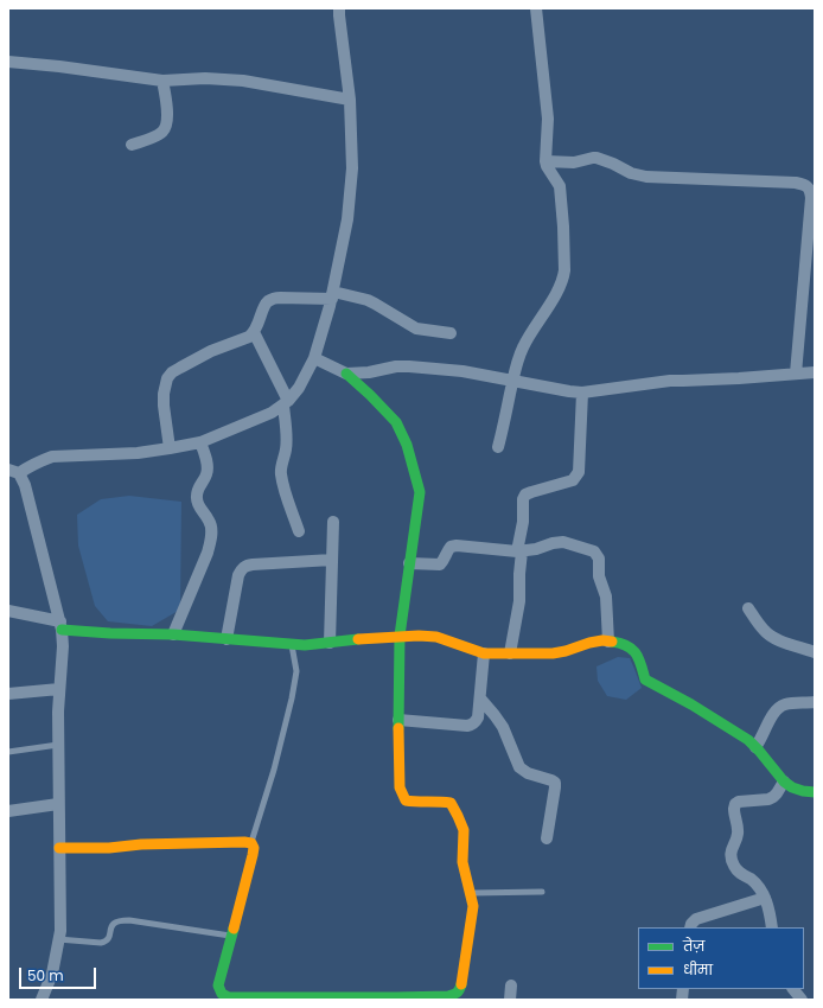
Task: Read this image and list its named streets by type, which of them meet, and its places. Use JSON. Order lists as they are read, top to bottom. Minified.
{"legend":["तेज़","धीमा"],"scale_bar":"50 m"}
